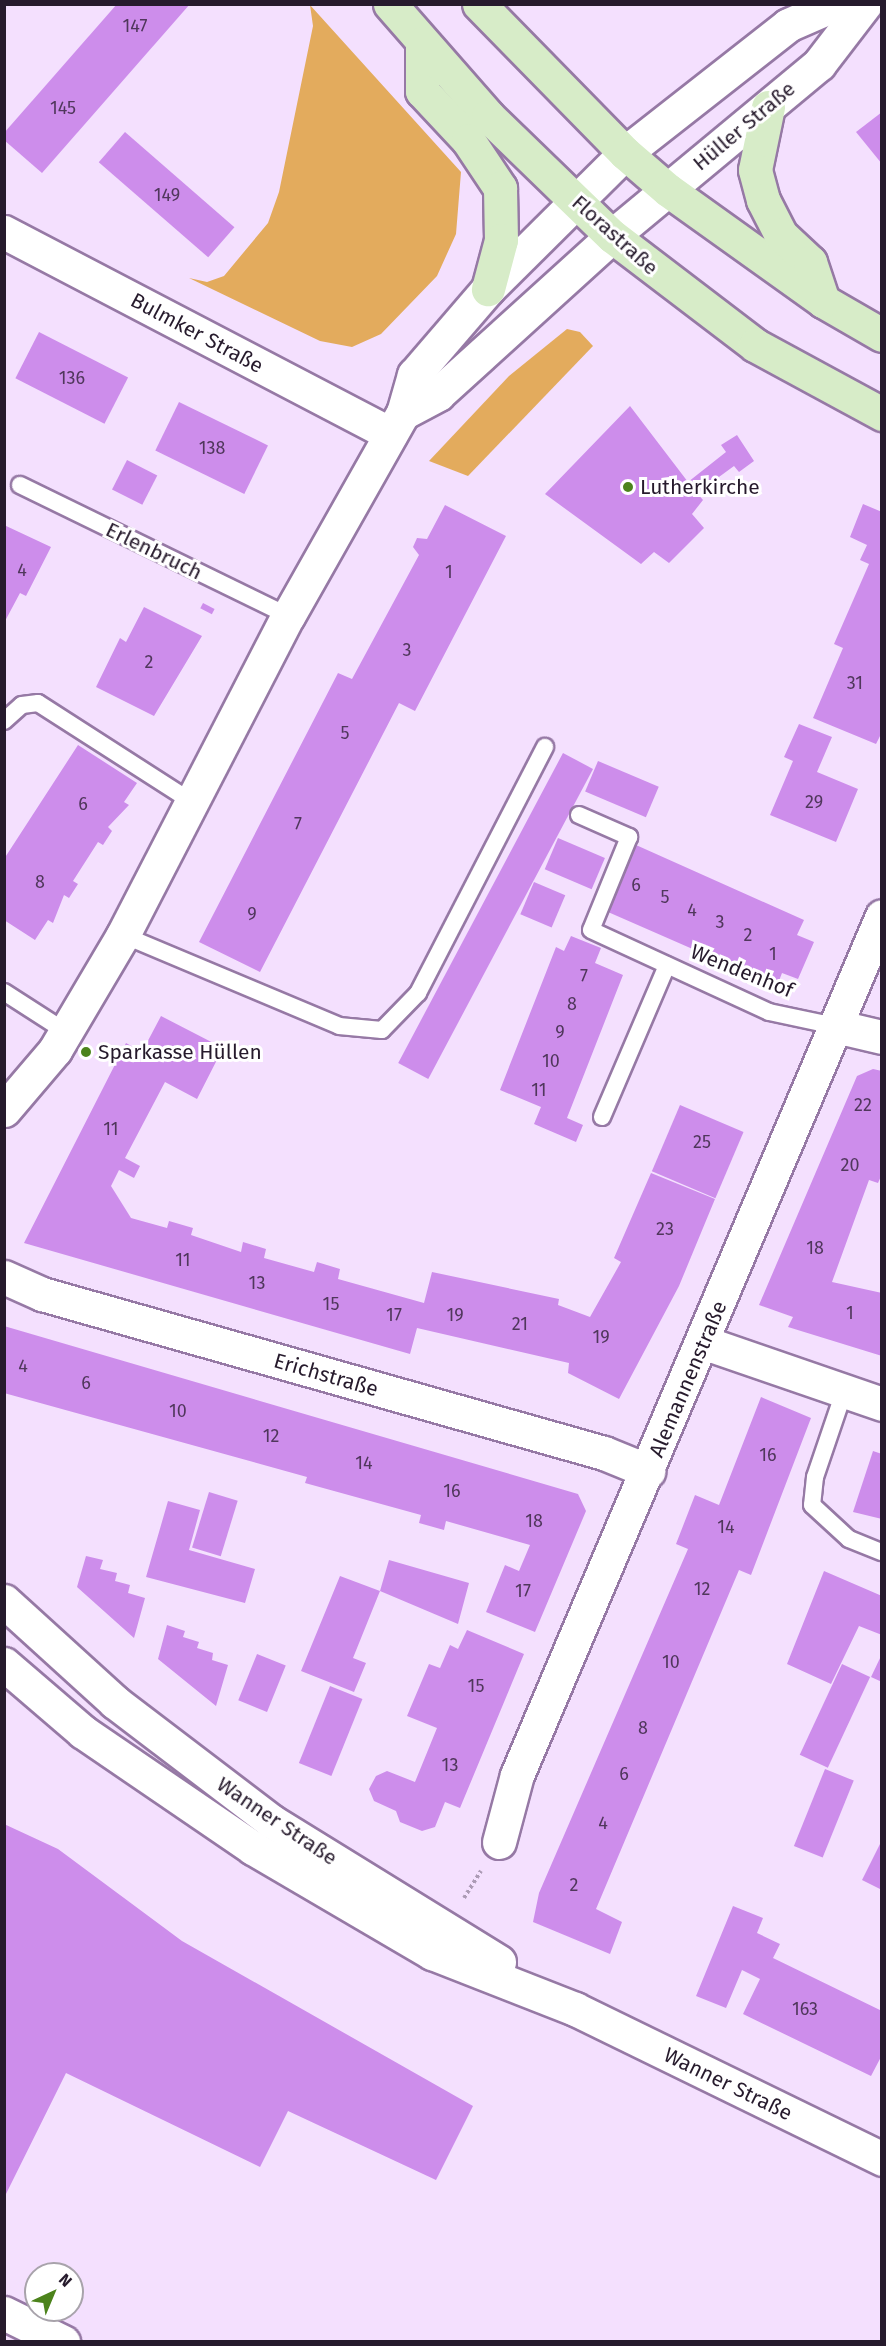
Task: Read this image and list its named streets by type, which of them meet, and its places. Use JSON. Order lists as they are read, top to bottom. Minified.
{"streets":{"main road":["Florastraße"],"street":["Hüller Straße","Bulmker Straße","Erichstraße","Alemannenstraße","Wanner Straße"],"lane":["Erlenbruch","Wendenhof"]},"crossings":[["Hüller Straße","Florastraße"],["Wendenhof","Alemannenstraße"],["Erichstraße","Alemannenstraße"]],"places":["Lutherkirche","Sparkasse Hüllen"],"house_numbers":["147","145","149","136","138","4","1","3","2","31","5","29","6","7","8","6","5","4","9","3","2","1","7","8","9","10","11","22","11","25","20","23","18","11","13","15","1","17","19","21","19","4","6","10","12","16","14","16","18","14","12","17","10","15","8","13","6","4","2","163"],"north":"top right"}
